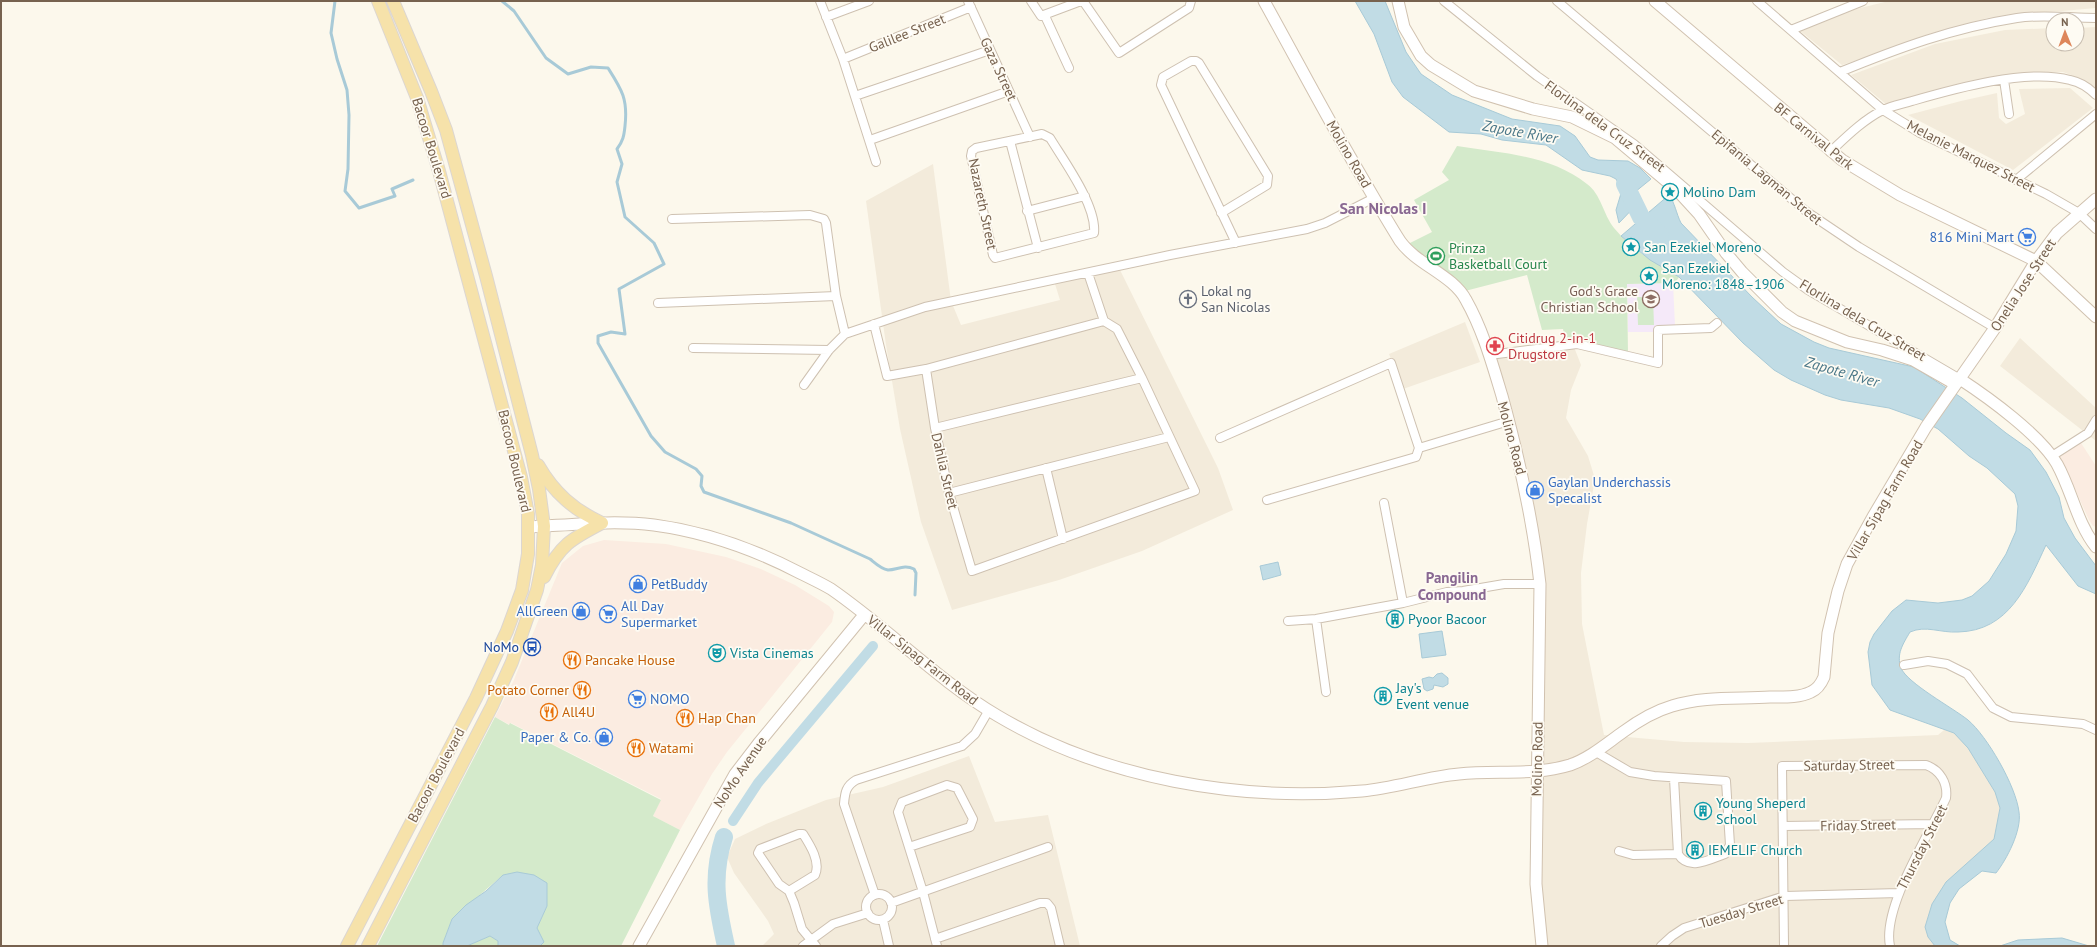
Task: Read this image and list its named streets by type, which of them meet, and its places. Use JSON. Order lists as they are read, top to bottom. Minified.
{"streets":{"main road":["Florlina dela Cruz Street","BF Carnival Park","Bacoor Boulevard","Molino Road","Onelia Jose Street","Villar Sipag Farm Road","NoMo Avenue"],"street":["Galilee Street","Gaza Street","Melanie Marquez Street","Epifania Lagman Street","Nazareth Street","Dahlia Street","Saturday Street","Friday Street","Thursday Street","Tuesday Street"]},"crossings":[["Galilee Street","Gaza Street"],["Florlina dela Cruz Street","Onelia Jose Street"],["Florlina dela Cruz Street","Villar Sipag Farm Road"],["BF Carnival Park","Onelia Jose Street"],["Bacoor Boulevard","Villar Sipag Farm Road"],["Molino Road","Villar Sipag Farm Road"],["Melanie Marquez Street","Onelia Jose Street"],["Epifania Lagman Street","Onelia Jose Street"],["Onelia Jose Street","Villar Sipag Farm Road"],["Villar Sipag Farm Road","NoMo Avenue"],["Saturday Street","Friday Street"],["Saturday Street","Thursday Street"],["Friday Street","Thursday Street"],["Thursday Street","Tuesday Street"]],"districts":["San Nicolas I","Pangilin Compound"],"water":["Zapote River"],"places":{"place":["Molino Dam","San Ezekiel Moreno","San Ezekiel Moreno: 1848–1906"],"supermarket":["816 Mini Mart","All Day Supermarket","NOMO"],"sports":["Prinza Basketball Court"],"church":["Lokal ng San Nicolas"],"school or university":["God's Grace Christian School"],"pharmacy":["Citidrug 2-in-1 Drugstore"],"shop":["Gaylan Underchassis Specalist","PetBuddy","AllGreen","Paper & Co."],"building":["Pyoor Bacoor","Jay's Event venue","Young Sheperd School","IEMELIF Church"],"bus stop":["NoMo"],"theatre":["Vista Cinemas"],"restaurant":["Pancake House","Potato Corner","All4U","Hap Chan","Watami"]},"north":"top"}
